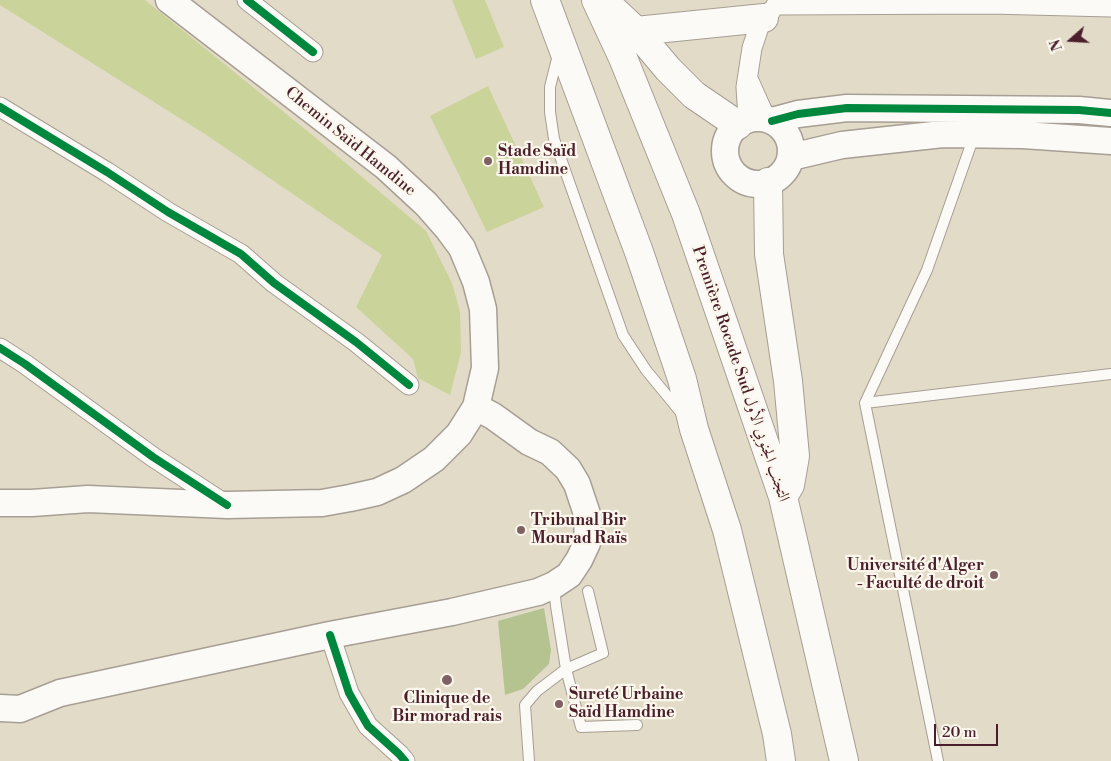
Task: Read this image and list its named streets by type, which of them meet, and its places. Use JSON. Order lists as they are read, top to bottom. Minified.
{"streets":{"highway":["Première Rocade Sud التجنب الجنوبي الأول"],"main road":["Chemin Saïd Hamdine"]},"places":["Stade Saïd Hamdine","Tribunal Bir Mourad Raïs","Université d'Alger - Faculté de droit","Clinique de Bir morad rais","Sureté Urbaine Saïd Hamdine"],"scale_bar":"20 m","north":"left"}
